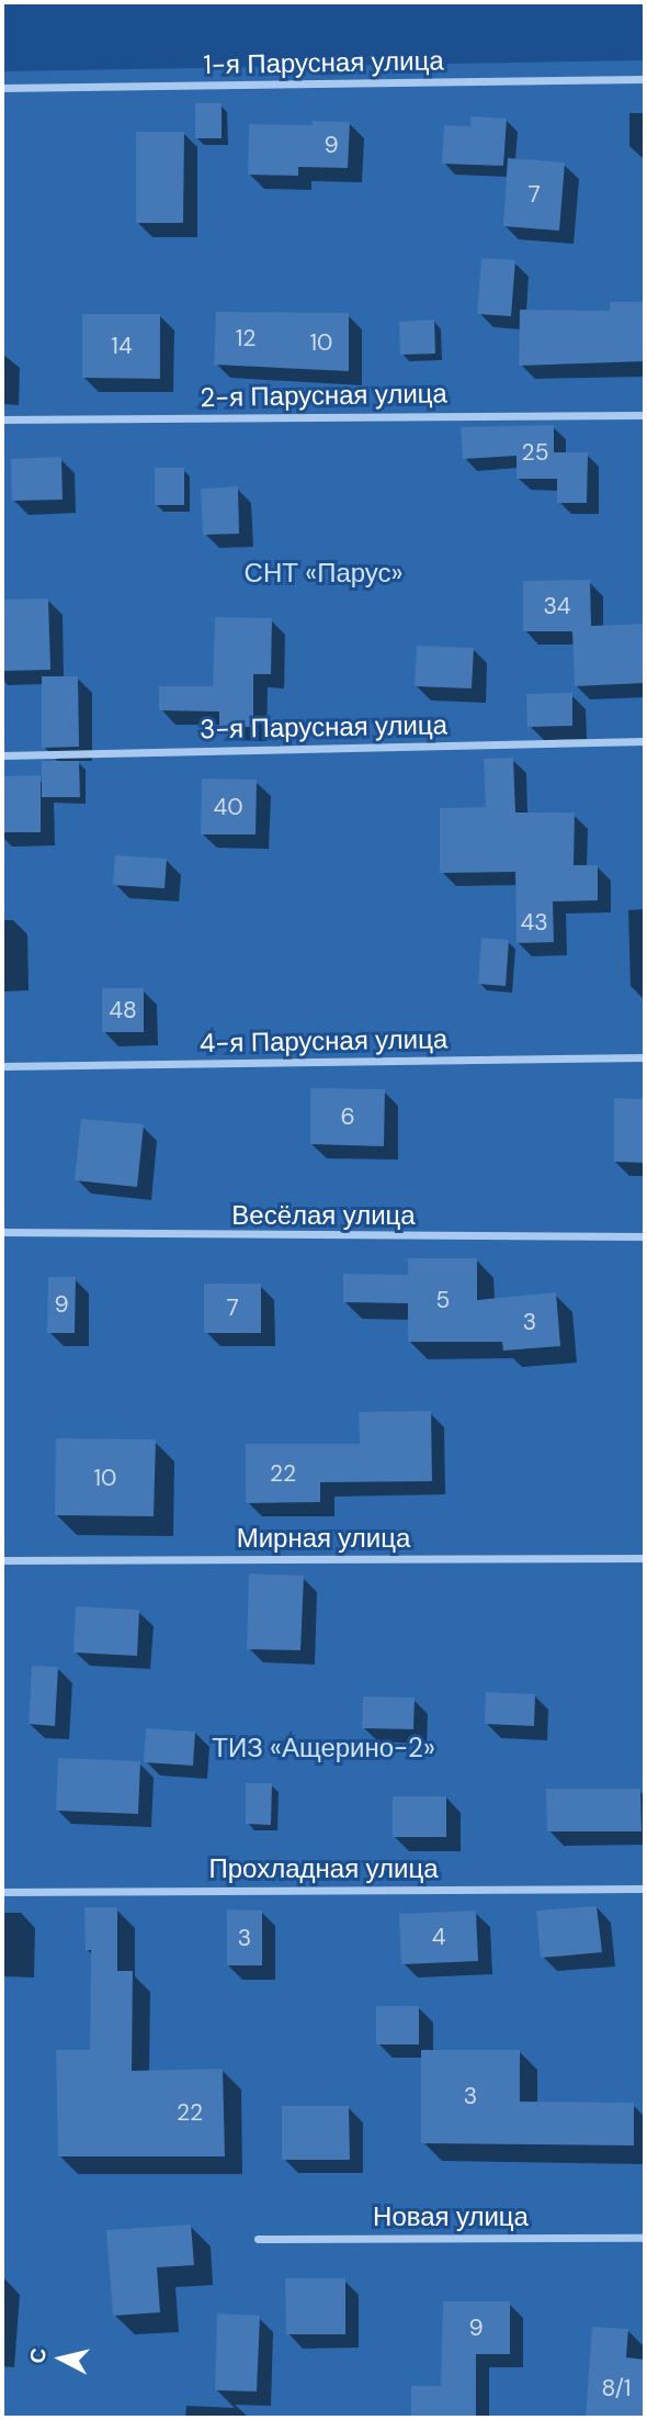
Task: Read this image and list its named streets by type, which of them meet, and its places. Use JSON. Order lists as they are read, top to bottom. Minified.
{"streets":{"street":["1-я Парусная улица","2-я Парусная улица","3-я Парусная улица","4-я Парусная улица","Весёлая улица","Мирная улица","Прохладная улица","Новая улица"]},"parks":["СНТ «Парус»","ТИЗ «Ащерино-2»"],"house_numbers":["9","7","12","10","14","25","34","40","43","48","6","5","9","7","3","22","10","4","3","3","22","9","8/1"],"north":"left"}
